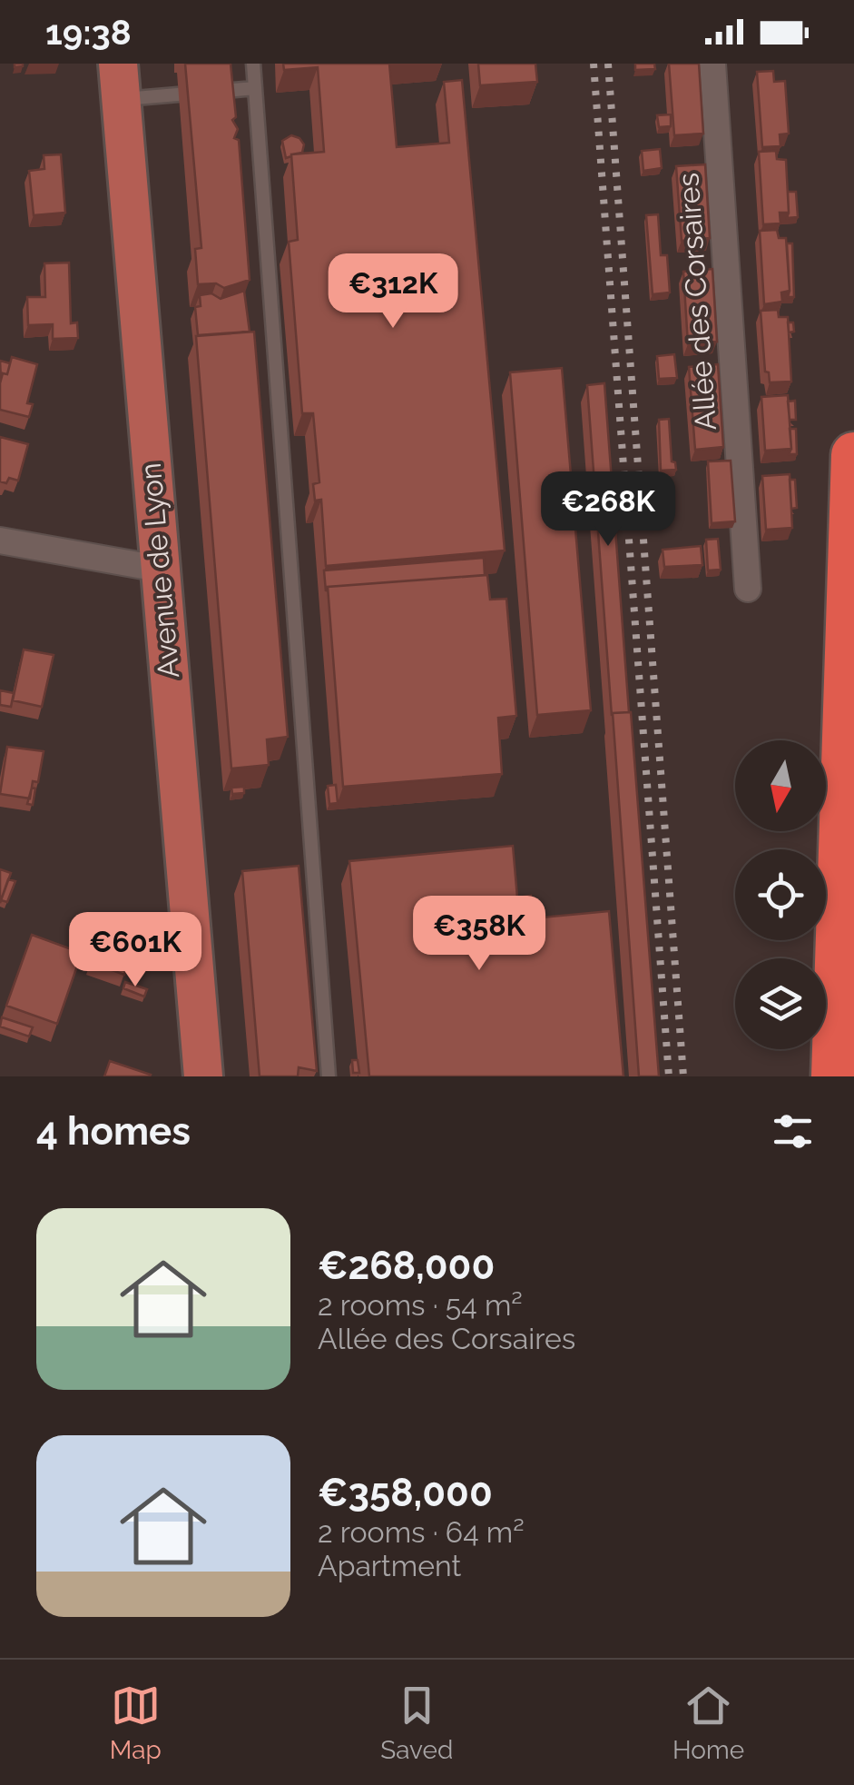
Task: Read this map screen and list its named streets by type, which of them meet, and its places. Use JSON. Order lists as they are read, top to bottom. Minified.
{"streets":{"main road":["Avenue de Lyon"],"street":["Allée des Corsaires"]},"north":"bottom","page":{"status":"19:38","price":["€312K","€268K","€358K","€601K"],"heading":"4 homes","list":[{"name":"€268,000","note":"2 rooms · 54 m² · Allée des Corsaires"},{"name":"€358,000","note":"2 rooms · 64 m² · Apartment"}],"tabs":["Map","Saved","Home"]}}
